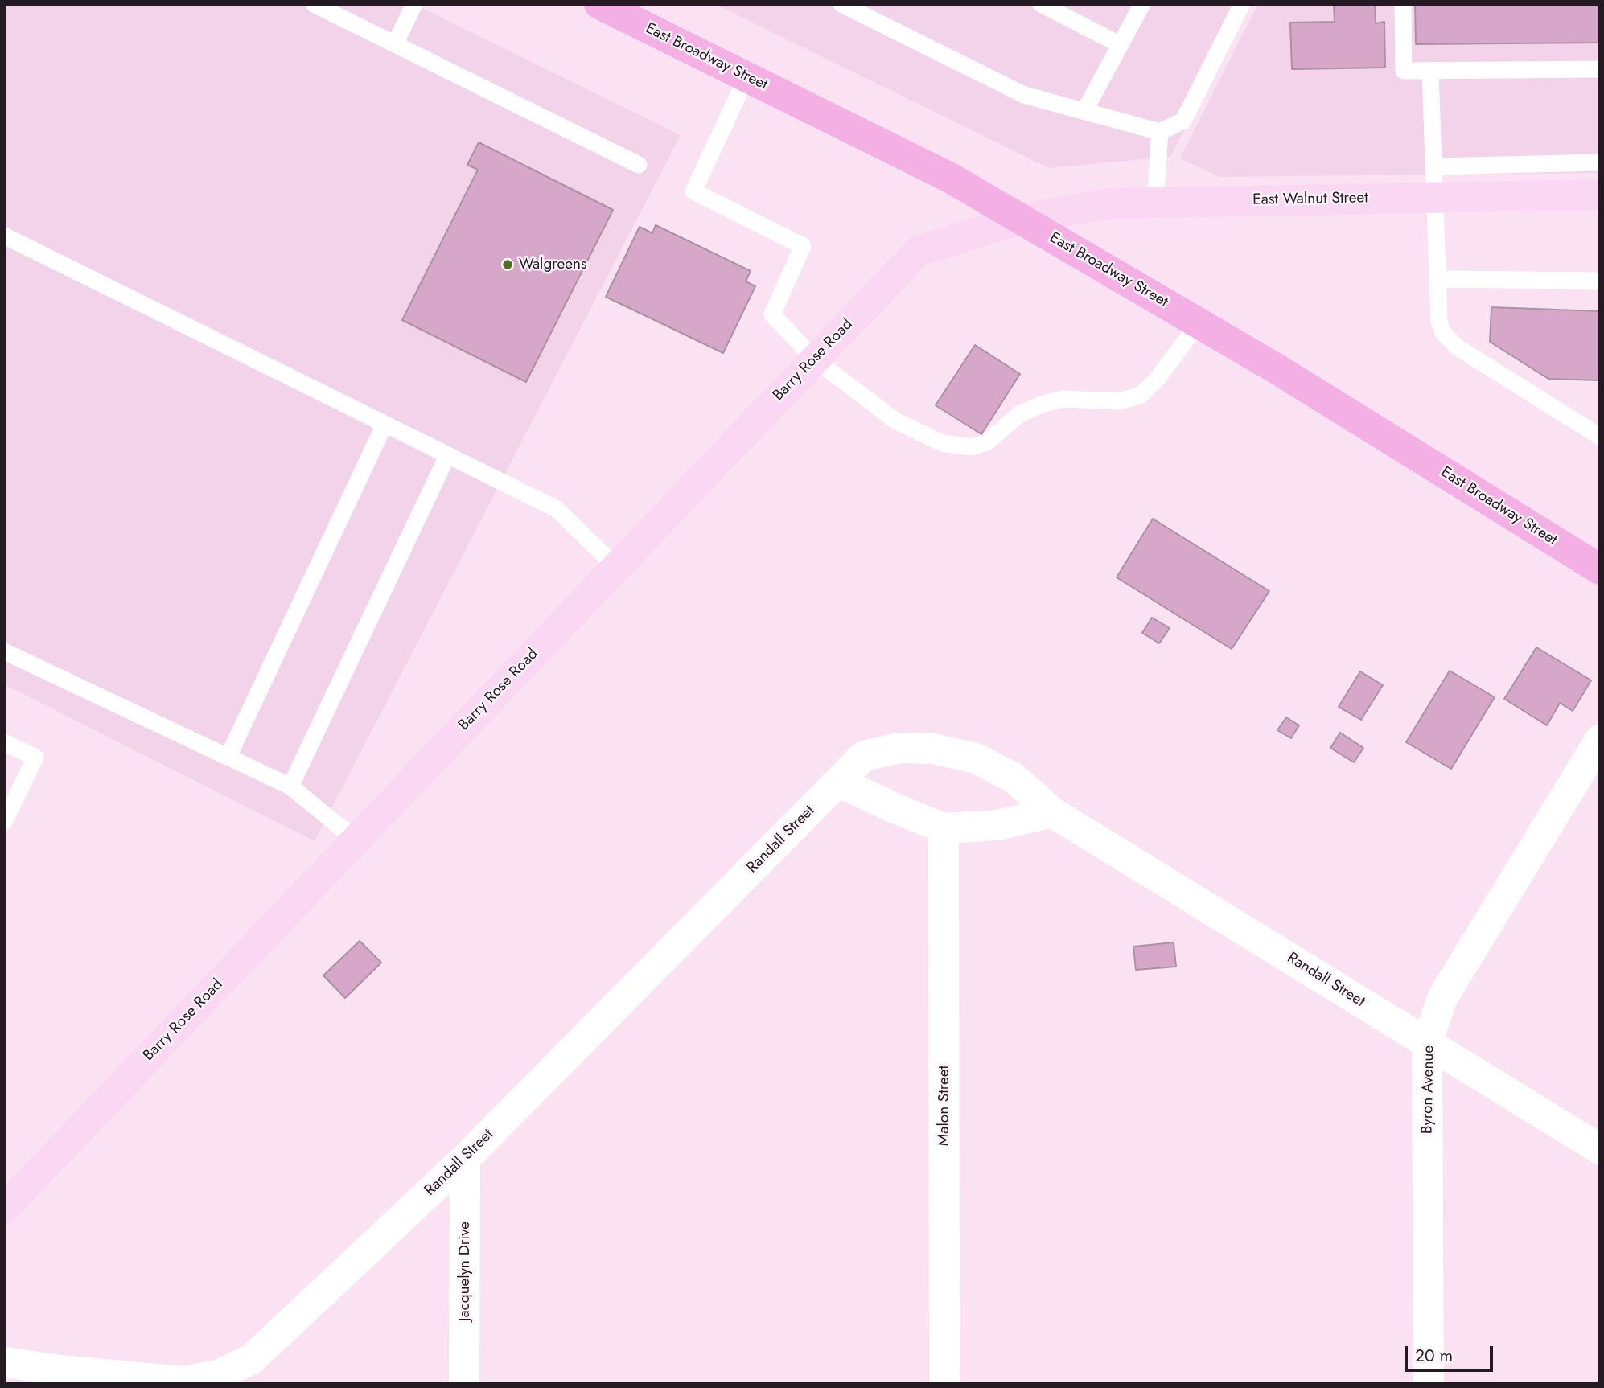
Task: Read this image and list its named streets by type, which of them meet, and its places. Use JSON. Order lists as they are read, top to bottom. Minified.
{"streets":{"main road":["East Broadway Street","East Walnut Street","Barry Rose Road"],"street":["Randall Street","Byron Avenue","Malon Street","Jacquelyn Drive"]},"crossings":[["East Broadway Street","East Walnut Street"],["East Broadway Street","Barry Rose Road"],["East Walnut Street","Barry Rose Road"],["Randall Street","Byron Avenue"],["Randall Street","Jacquelyn Drive"]],"places":["Walgreens"],"scale_bar":"20 m"}
